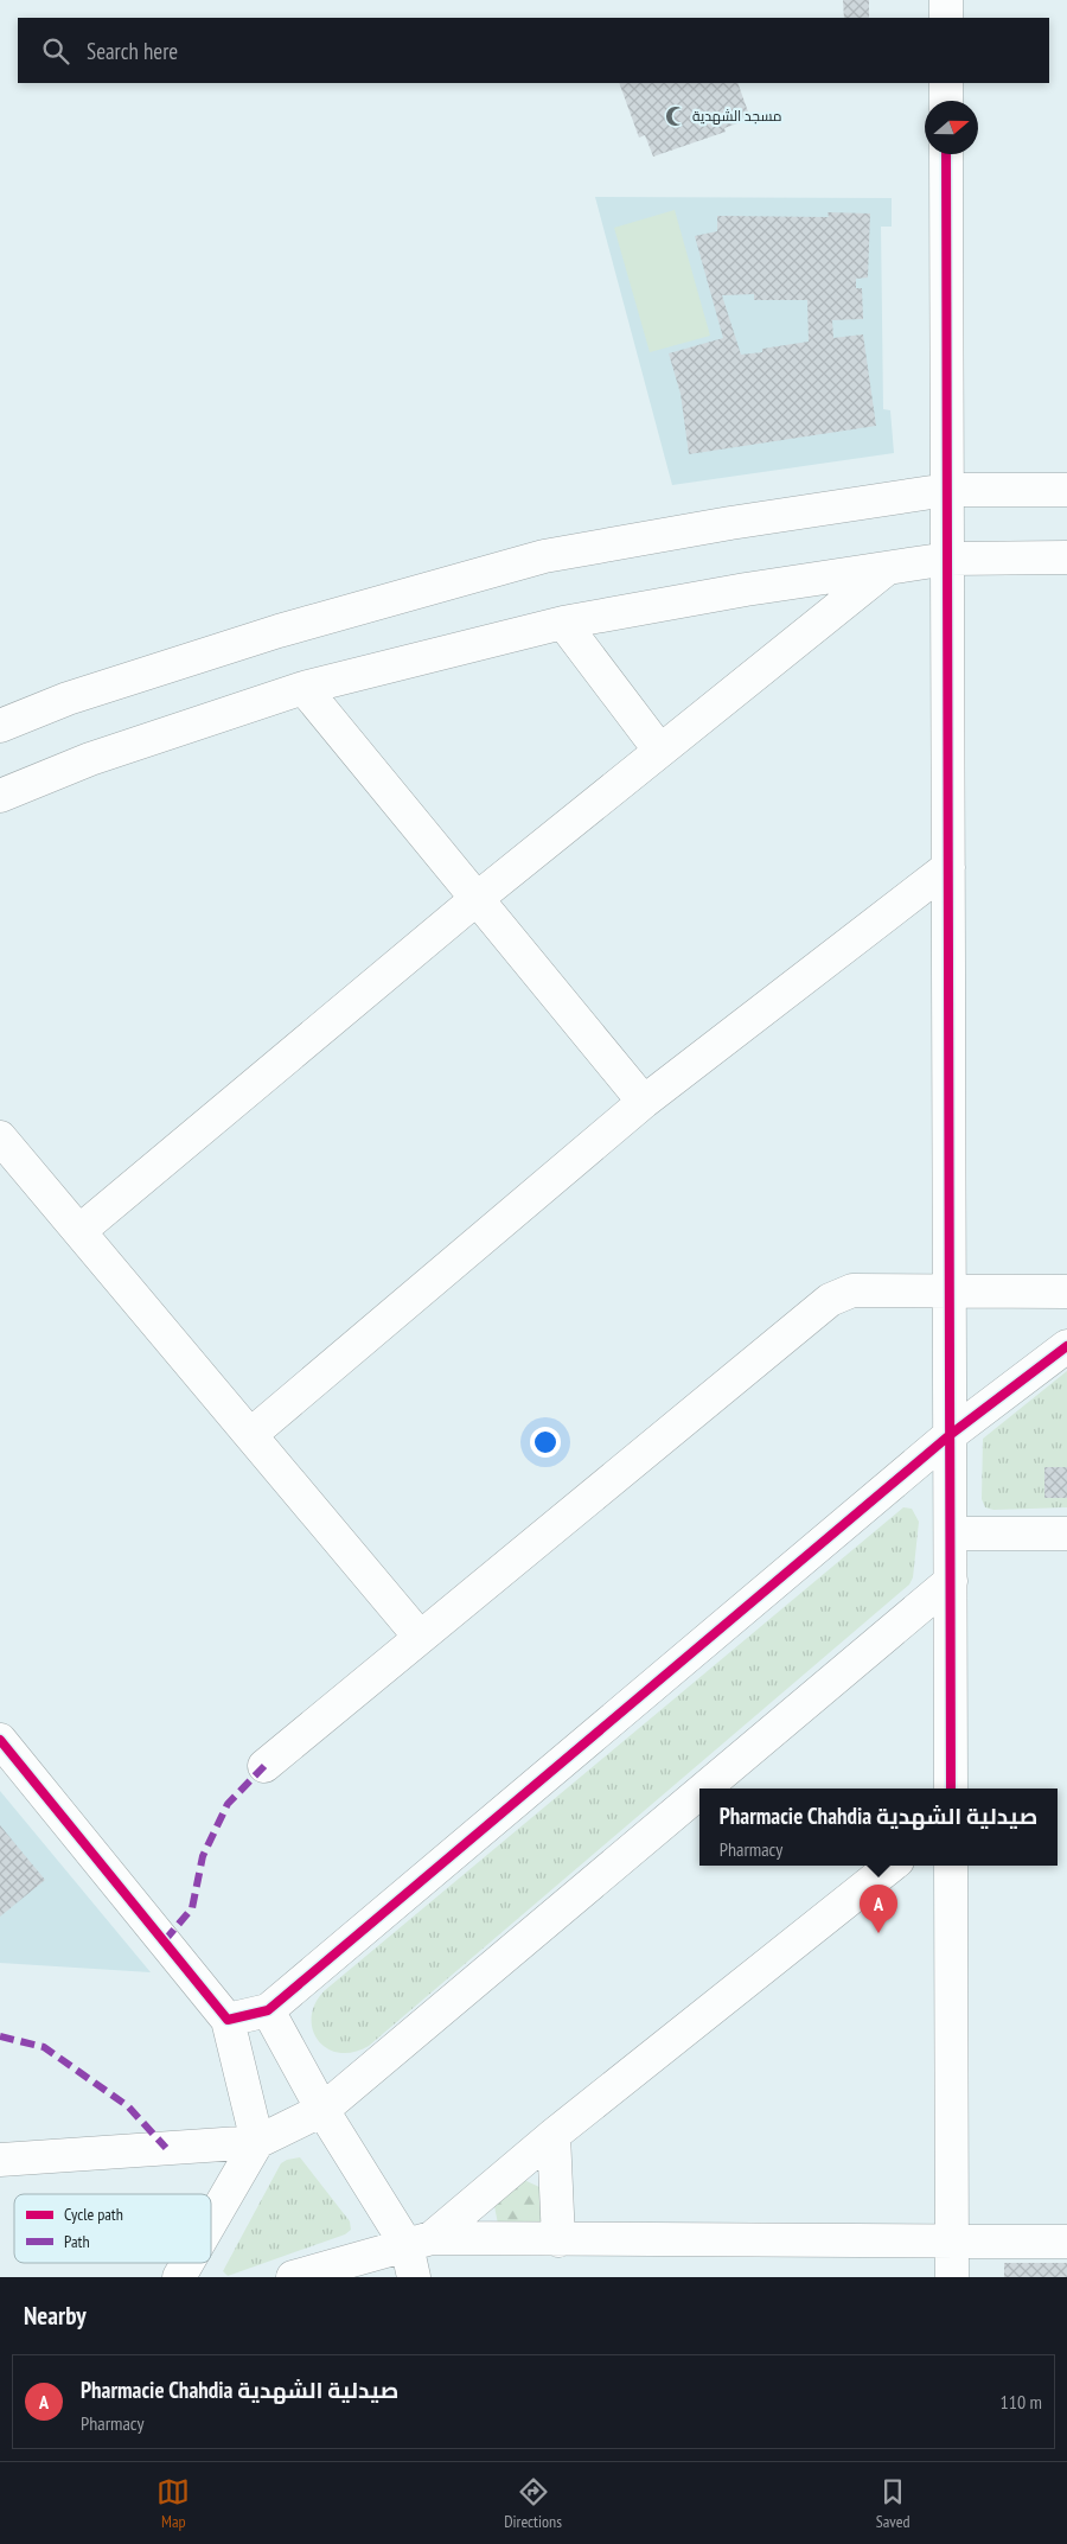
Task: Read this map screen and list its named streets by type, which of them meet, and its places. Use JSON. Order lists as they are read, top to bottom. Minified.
{"places":{"mosque":["مسجد الشهدية"]},"legend":["Cycle path","Path"],"north":"right","page":{"search":"Search here","popup":["Pharmacie Chahdia صيدلية الشهدية","Pharmacy"],"pins":"A","heading":"Nearby","list":[{"mark":"A","name":"Pharmacie Chahdia صيدلية الشهدية","note":"Pharmacy","value":"110 m"}],"nav":["Map","Directions","Saved"]}}
